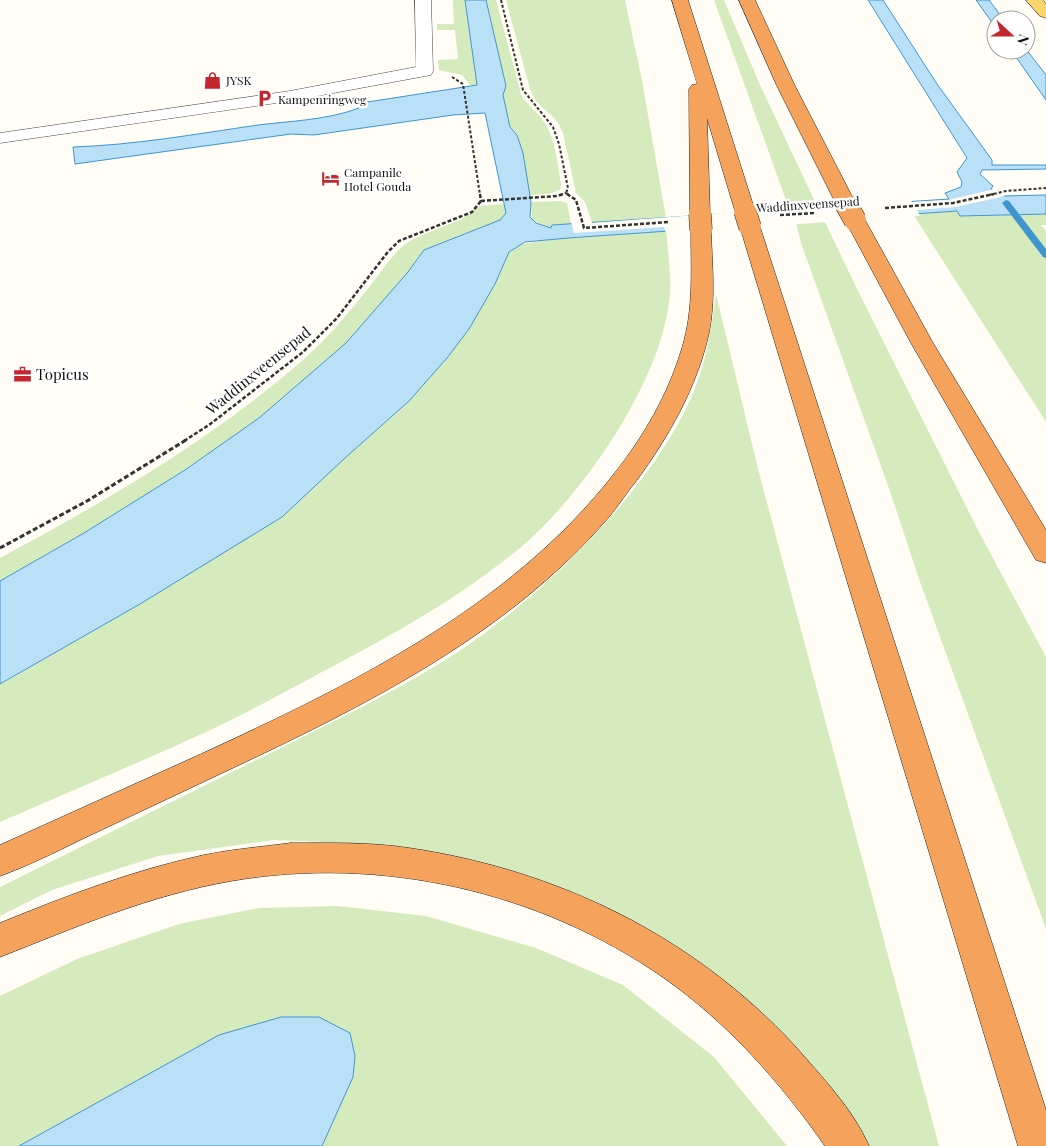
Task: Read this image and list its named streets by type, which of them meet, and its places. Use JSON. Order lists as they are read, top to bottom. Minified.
{"streets":{"path":["Waddinxveensepad"]},"places":{"shop":["JYSK"],"parking":["Kampenringweg"],"hotel":["Campanile Hotel Gouda"],"office":["Topicus"]},"north":"right"}
